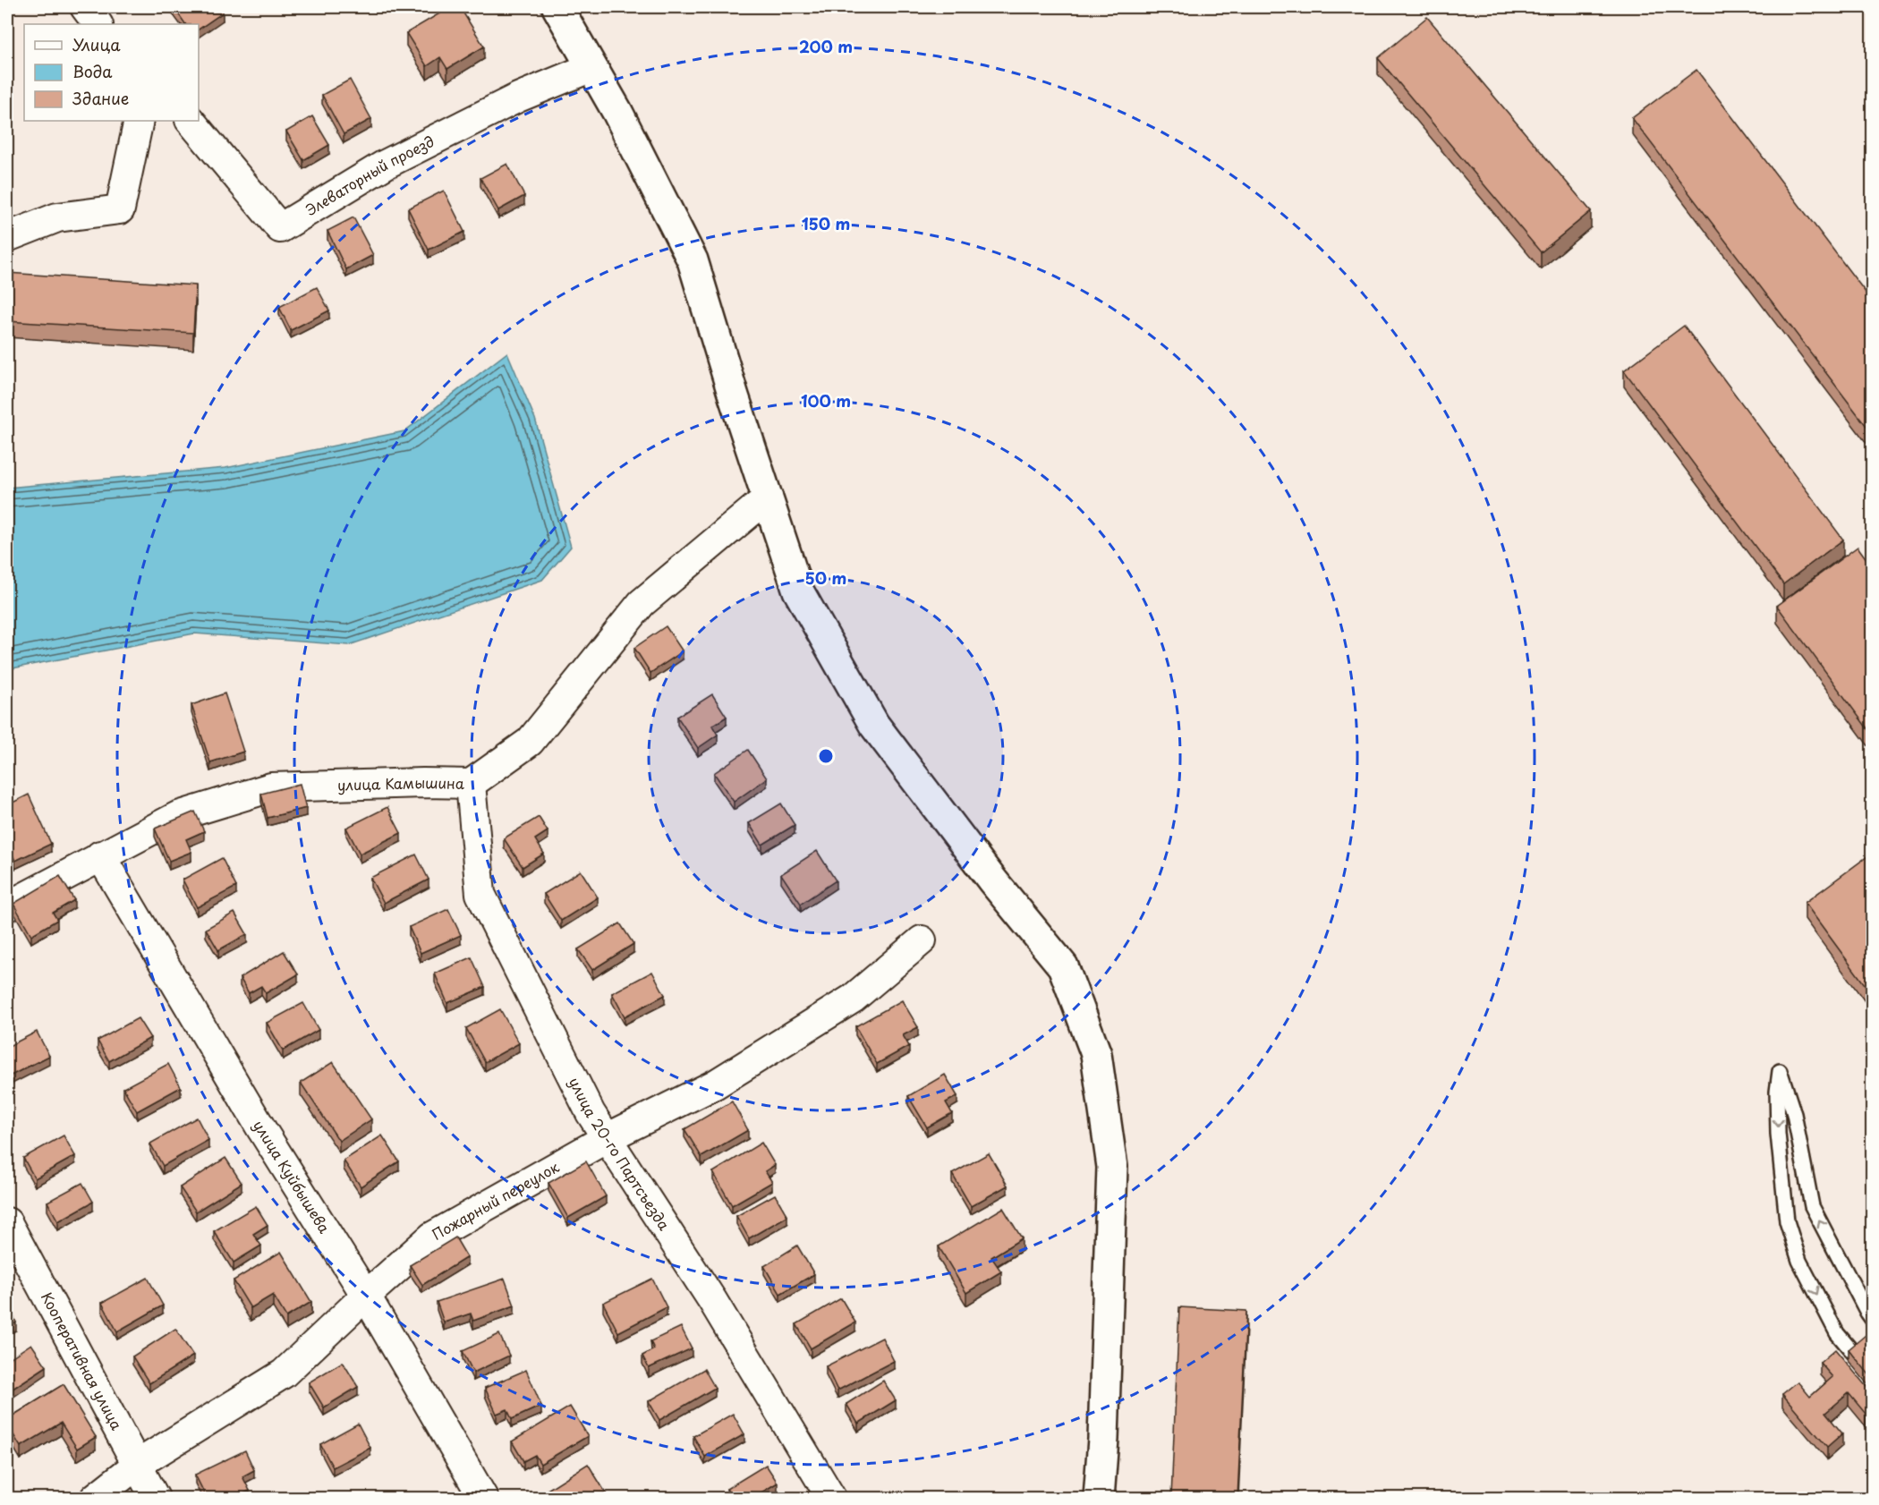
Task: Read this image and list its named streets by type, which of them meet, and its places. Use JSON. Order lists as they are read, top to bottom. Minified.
{"streets":{"street":["Элеваторный проезд","улица Камышина","улица 20-го Партсъезда","улица Куйбышева","Пожарный переулок","Кооперативная улица"]},"crossings":[["улица Камышина","улица 20-го Партсъезда"],["улица Камышина","улица Куйбышева"],["улица 20-го Партсъезда","Пожарный переулок"],["улица Куйбышева","Пожарный переулок"],["Пожарный переулок","Кооперативная улица"]],"legend":["Улица","Вода","Здание"],"rings":["200 m","150 m","100 m","50 m"]}
